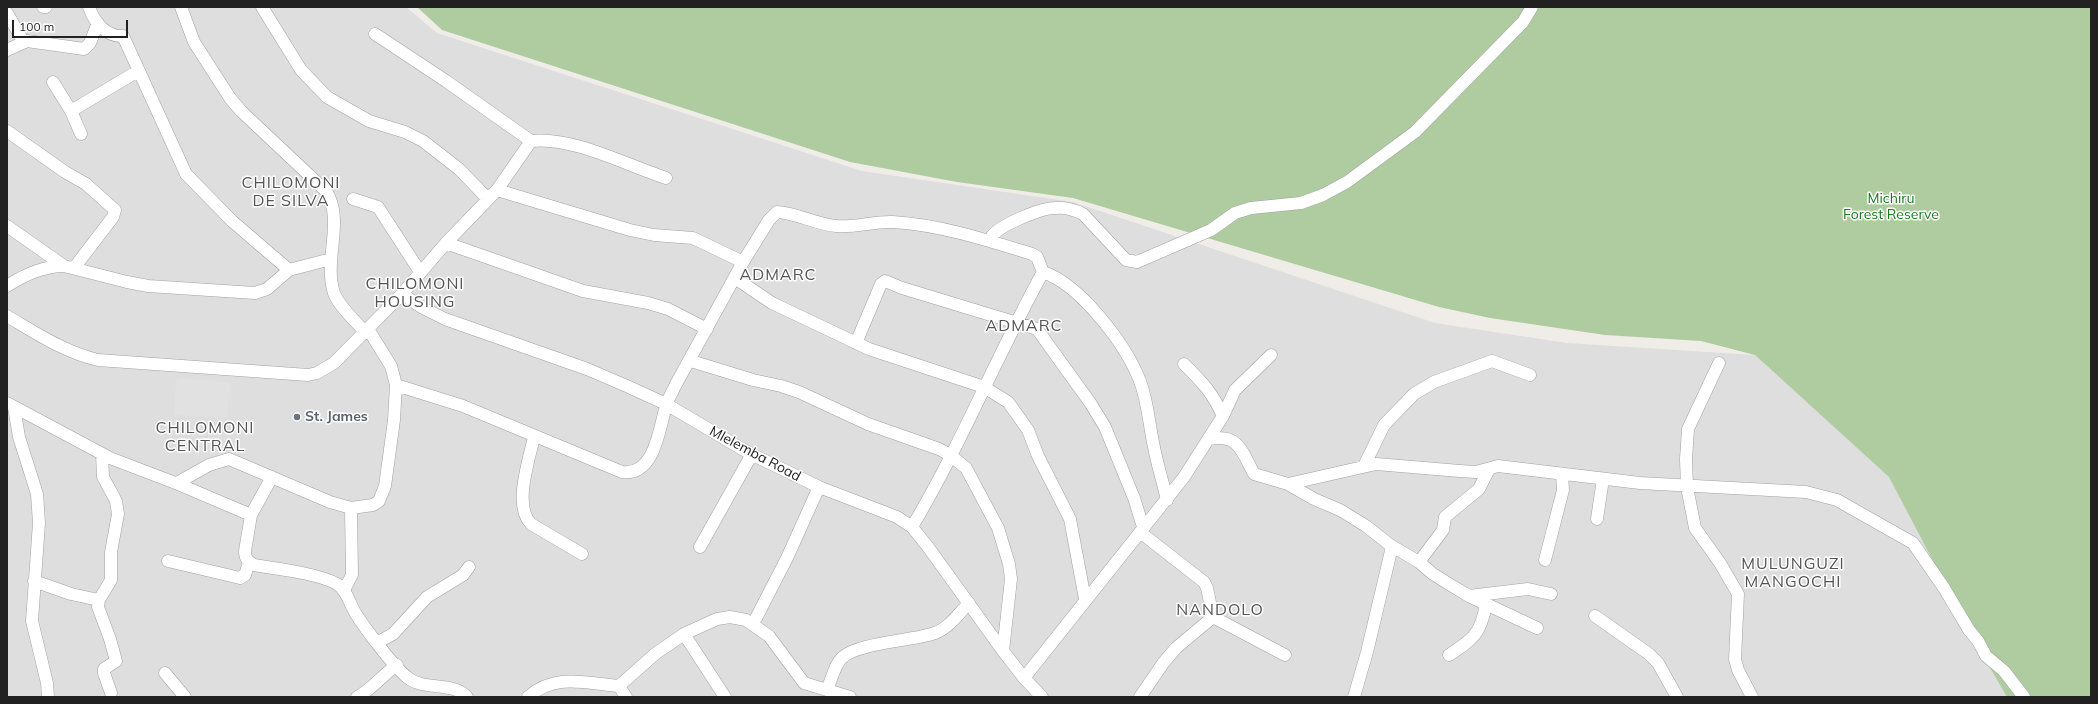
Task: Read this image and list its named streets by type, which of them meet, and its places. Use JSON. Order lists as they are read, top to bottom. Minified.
{"streets":{"street":["Mlelemba Road"]},"districts":["CHILOMONI DE SILVA","ADMARC","CHILOMONI HOUSING","ADMARC","CHILOMONI CENTRAL","MULUNGUZI MANGOCHI","NANDOLO"],"parks":["Michiru Forest Reserve"],"places":["St. James"],"scale_bar":"100 m"}
